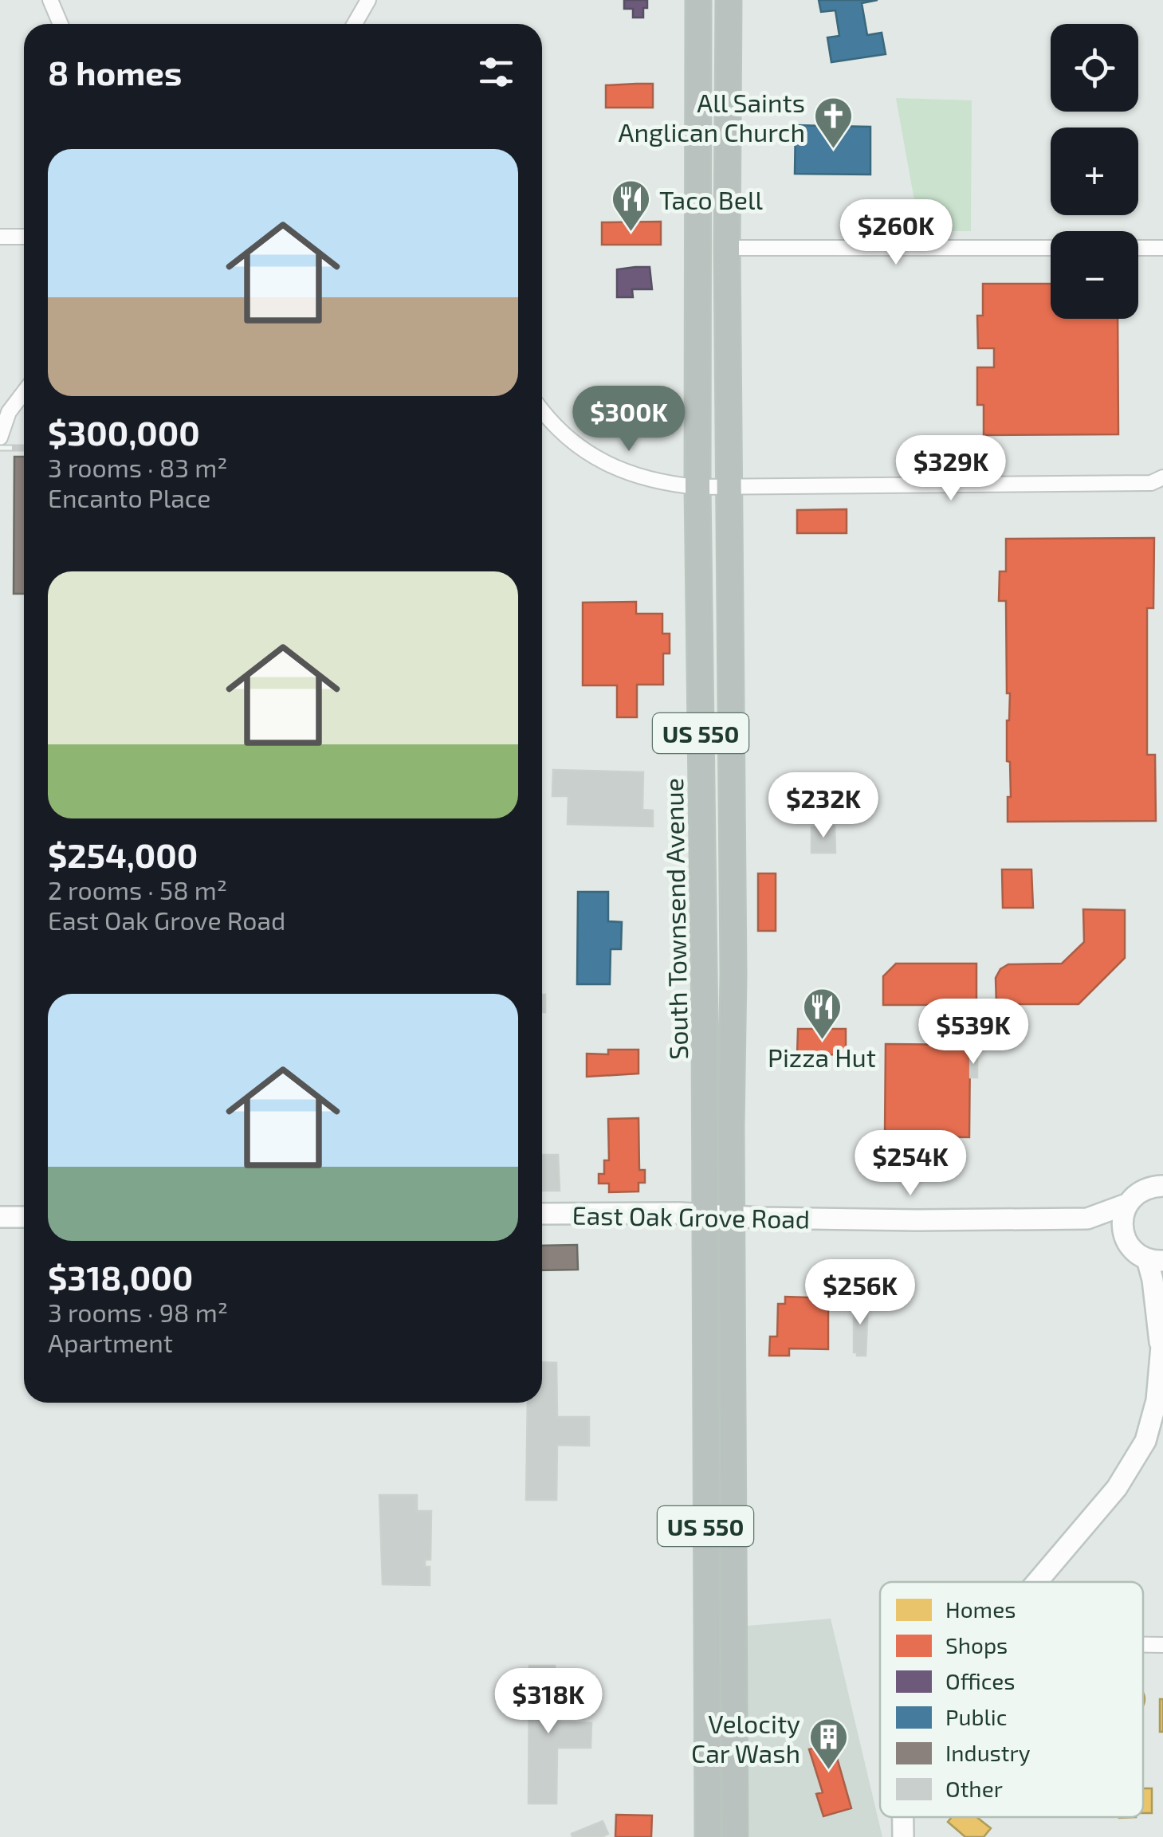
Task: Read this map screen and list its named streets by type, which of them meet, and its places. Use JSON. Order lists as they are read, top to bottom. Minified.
{"streets":{"highway":["US 550","South Townsend Avenue"],"street":["East Oak Grove Road"]},"crossings":[["US 550","East Oak Grove Road"],["South Townsend Avenue","East Oak Grove Road"]],"places":{"church":["All Saints Anglican Church"],"restaurant":["Taco Bell","Pizza Hut"],"building":["Velocity Car Wash"]},"legend":["Homes","Shops","Offices","Public","Industry","Other"],"page":{"map_buttons":["+","−"],"heading":"8 homes","list":[{"name":"$300,000","note":"3 rooms · 83 m² · Encanto Place"},{"name":"$254,000","note":"2 rooms · 58 m² · East Oak Grove Road"},{"name":"$318,000","note":"3 rooms · 98 m² · Apartment"}],"price":["$260K","$300K","$329K","$232K","$539K","$254K","$256K","$318K"]}}
